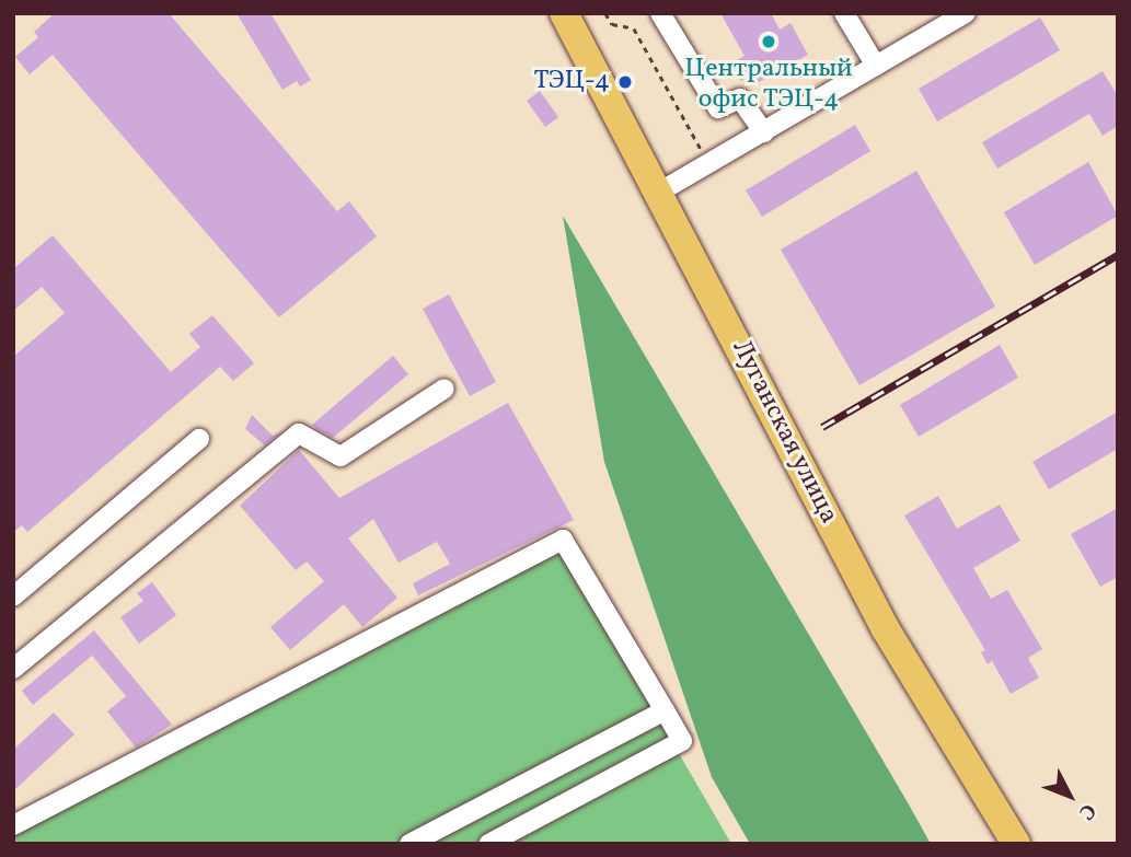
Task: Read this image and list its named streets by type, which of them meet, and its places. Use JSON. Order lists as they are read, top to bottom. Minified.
{"streets":{"highway":["Луганская улица"]},"places":["Центральный офис ТЭЦ-4","ТЭЦ-4"],"north":"bottom right"}
